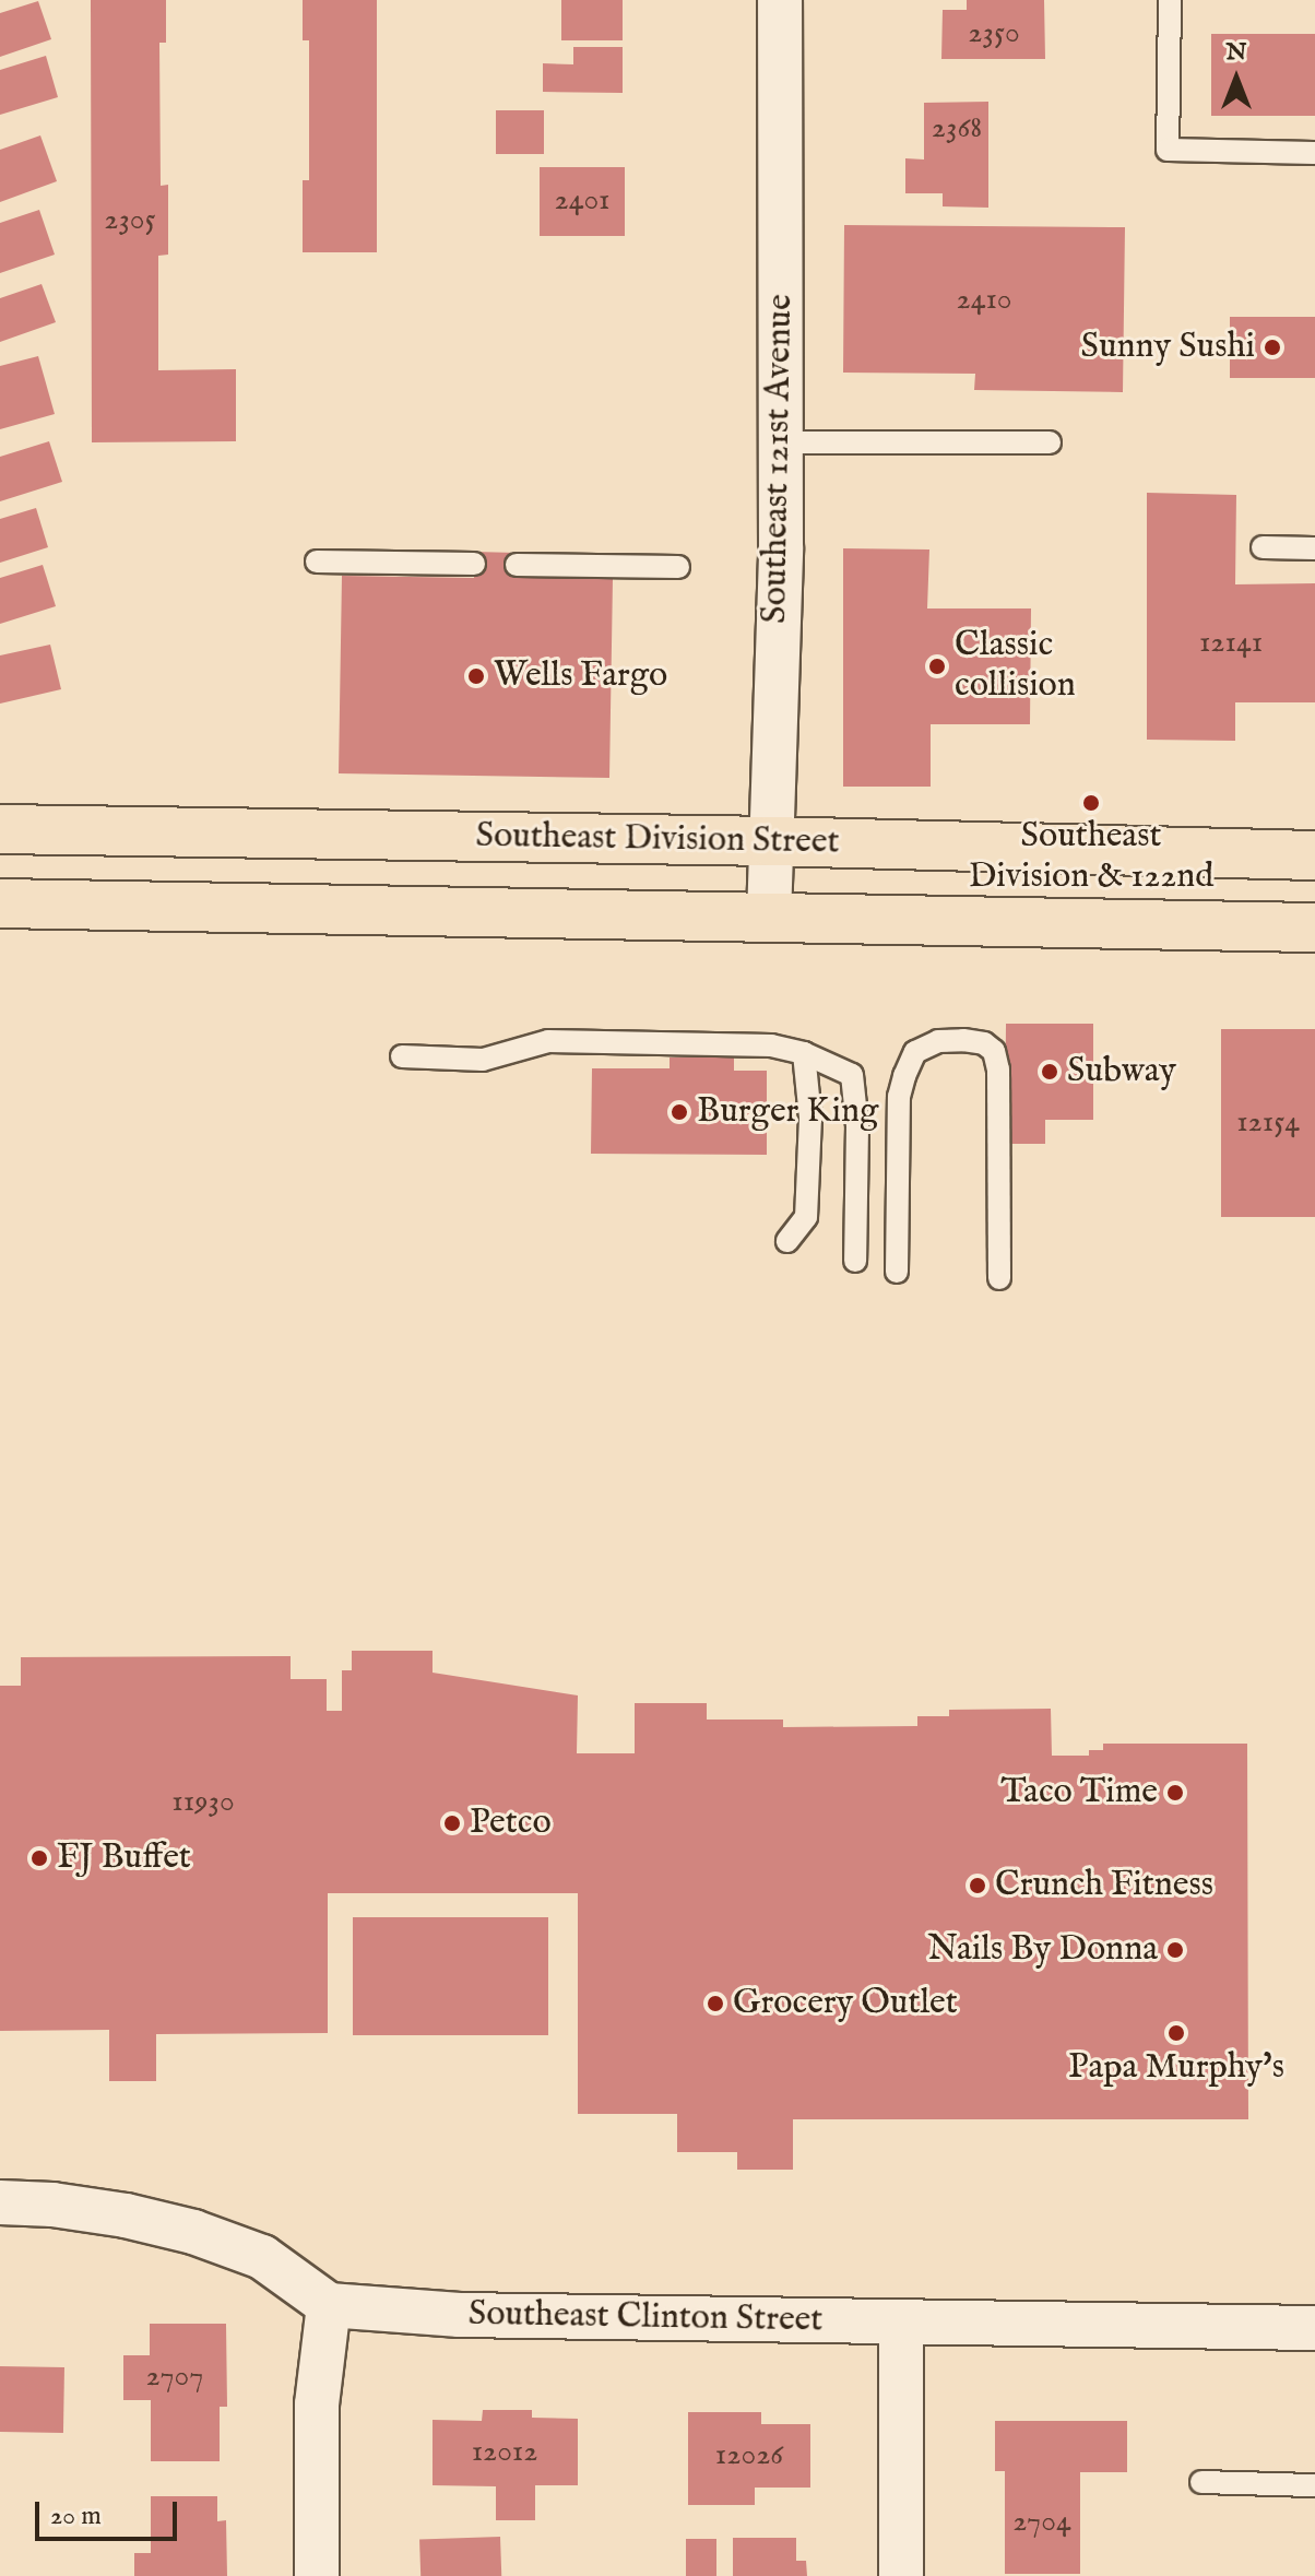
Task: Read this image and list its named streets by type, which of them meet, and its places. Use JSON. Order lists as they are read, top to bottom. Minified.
{"streets":{"main road":["Southeast Division Street"],"street":["Southeast 121st Avenue","Southeast Clinton Street"]},"crossings":[["Southeast 121st Avenue","Southeast Division Street"]],"places":["Sunny Sushi","Classic collision","Wells Fargo","Southeast Division & 122nd","Subway","Burger King","Taco Time","Petco","FJ Buffet","Crunch Fitness","Nails By Donna","Grocery Outlet","Papa Murphy's"],"house_numbers":["2350","2368","2401","2305","2410","12141","12154","11930","2707","12012","12026","2704"],"scale_bar":"20 m","north":"top"}
